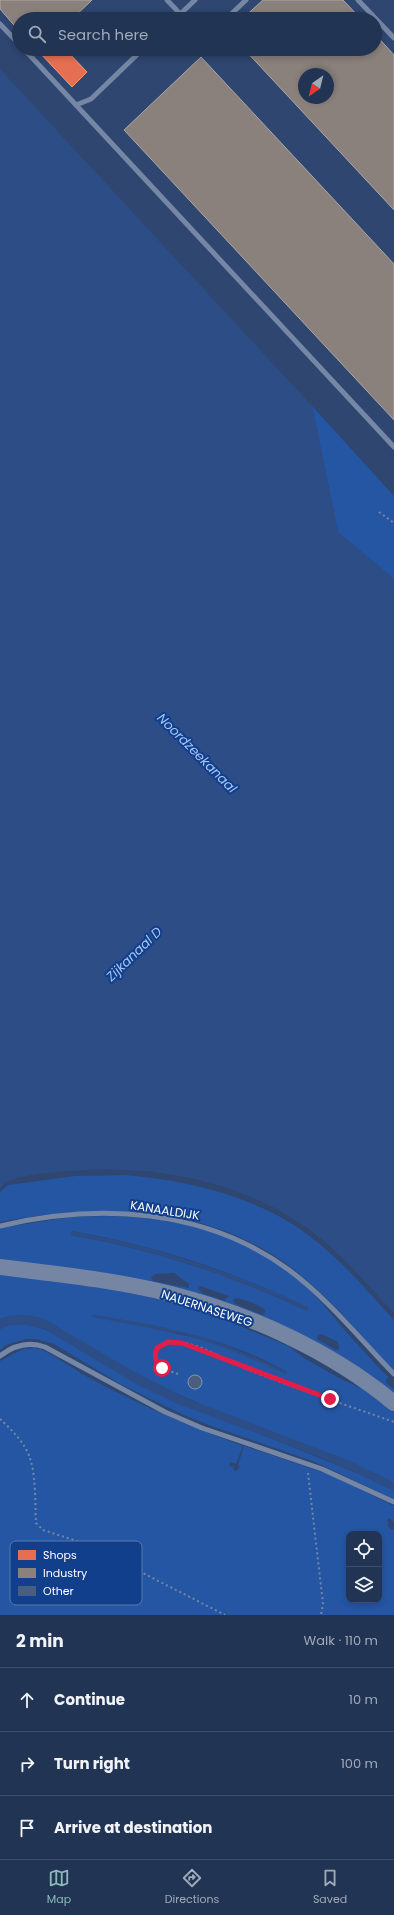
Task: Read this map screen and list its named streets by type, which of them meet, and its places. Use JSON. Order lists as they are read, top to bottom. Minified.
{"streets":{"main road":["NAUERNASEWEG"],"lane":["KANAALDIJK"]},"water":["Noordzeekanaal","Zijkanaal D"],"legend":["Shops","Industry","Other"],"north":"bottom left","page":{"search":"Search here","heading":["2 min","Walk · 110 m"],"list":[["Continue","10 m"],["Turn right","100 m"],"Arrive at destination"],"nav":["Map","Directions","Saved"]}}
